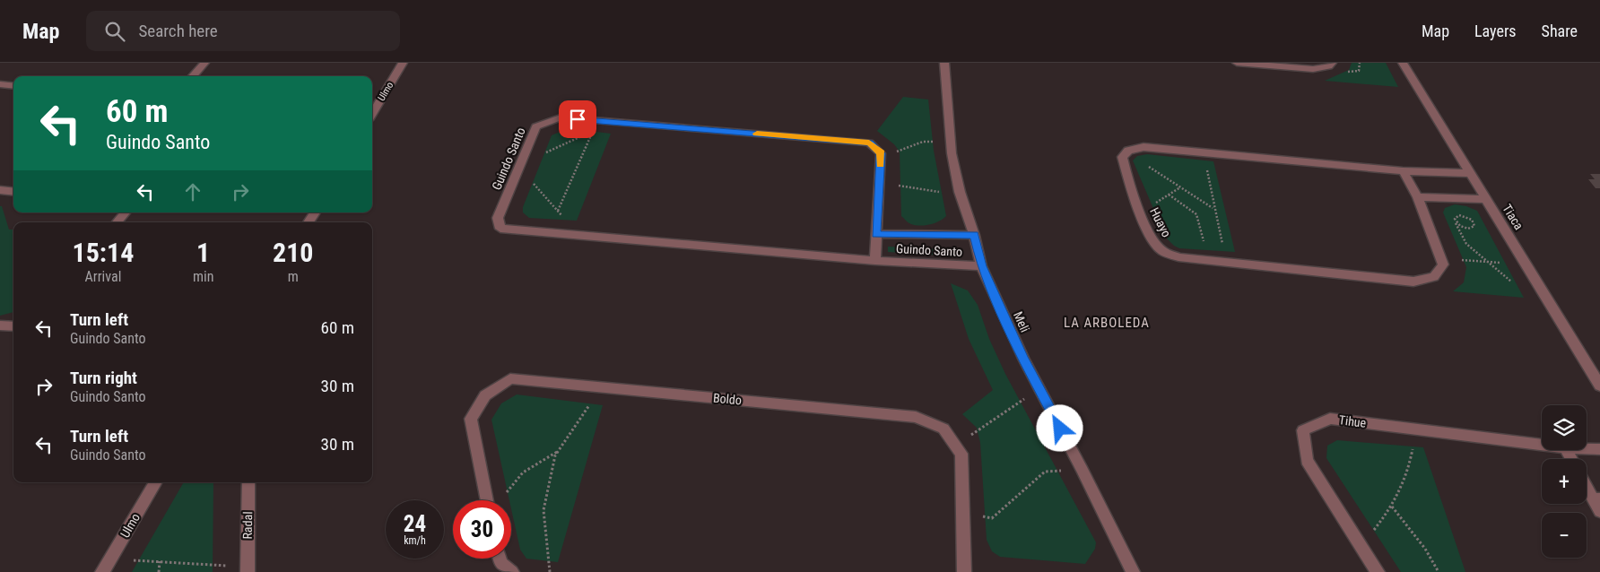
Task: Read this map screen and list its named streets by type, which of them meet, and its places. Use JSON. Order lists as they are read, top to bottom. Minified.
{"streets":{"street":["Ulmo","Guindo Santo","Tiaca","Huayo","Meli","Boldo","Tihue","Radal"]},"crossings":[["Guindo Santo","Meli"]],"districts":["LA ARBOLEDA"],"page":{"header":"Map","search":"Search here","nav":["Map","Layers","Share"],"turn":["60 m","Guindo Santo"],"eta":["15:14","Arrival","1","min","210","m"],"list":[{"name":"Turn left","note":"Guindo Santo","value":"60 m"},{"name":"Turn right","note":"Guindo Santo","value":"30 m"},{"name":"Turn left","note":"Guindo Santo","value":"30 m"}],"map_buttons":["+","−"],"speed":"24 km/h","limit":"30"}}
